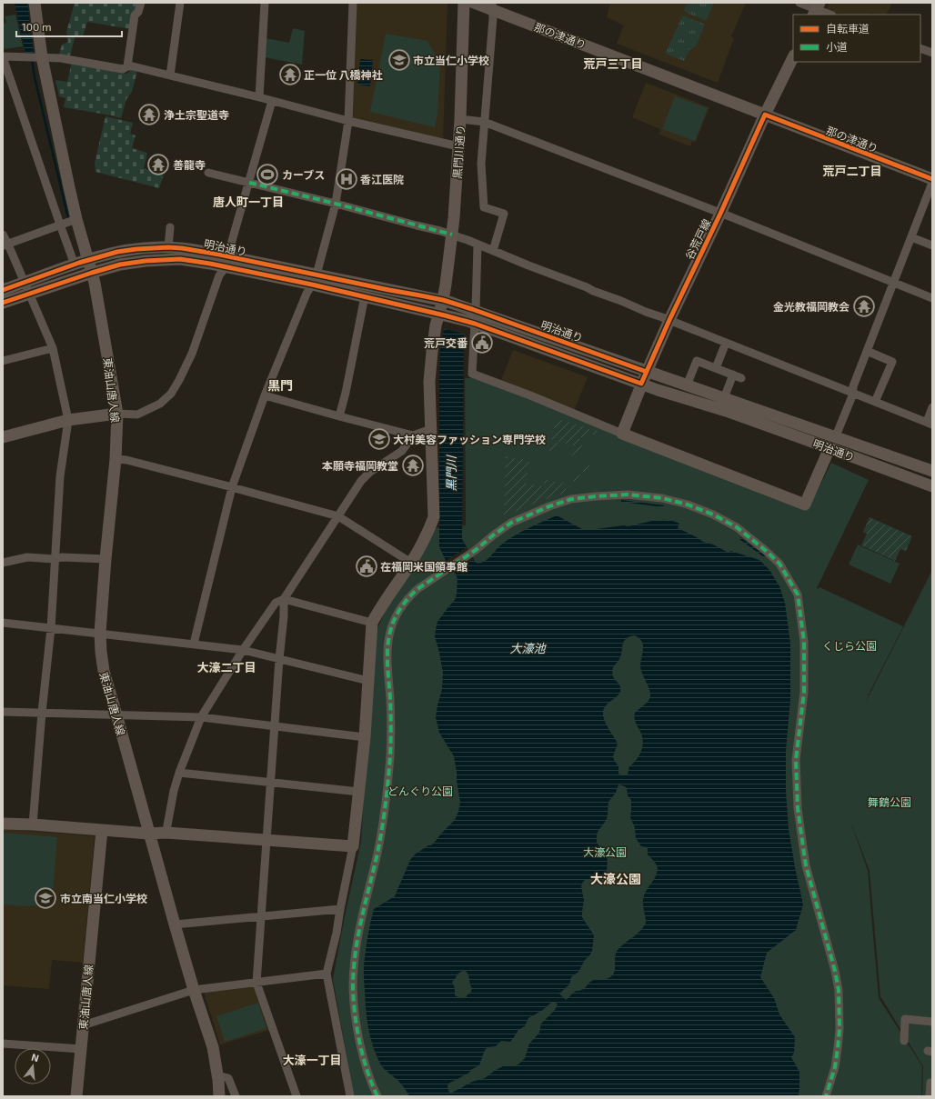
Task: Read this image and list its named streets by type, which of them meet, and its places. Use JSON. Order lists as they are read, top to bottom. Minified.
{"streets":{"street":["那の津通り","黒門川通り","谷荒戸線","明治通り","東油山唐人線"]},"crossings":[["那の津通り","谷荒戸線"],["黒門川通り","明治通り"],["谷荒戸線","明治通り"],["明治通り","東油山唐人線"]],"districts":["荒戸三丁目","荒戸二丁目","唐人町一丁目","黒門","大濠二丁目","大濠公園","大濠一丁目"],"water":["黒門川","大濠池"],"parks":["くじら公園","どんぐり公園","舞鶴公園","大濠公園"],"places":{"school or university":["市立当仁小学校","大村美容ファッション専門学校","市立南当仁小学校"],"temple":["正一位 八橋神社","浄土宗聖道寺","善龍寺","金光教福岡教会","本願寺福岡教堂"],"sports":["カーブス"],"hospital":["香江医院"],"public building":["荒戸交番","在福岡米国領事館"]},"legend":["自転車道","小道"],"scale_bar":"100 m","north":"top"}
